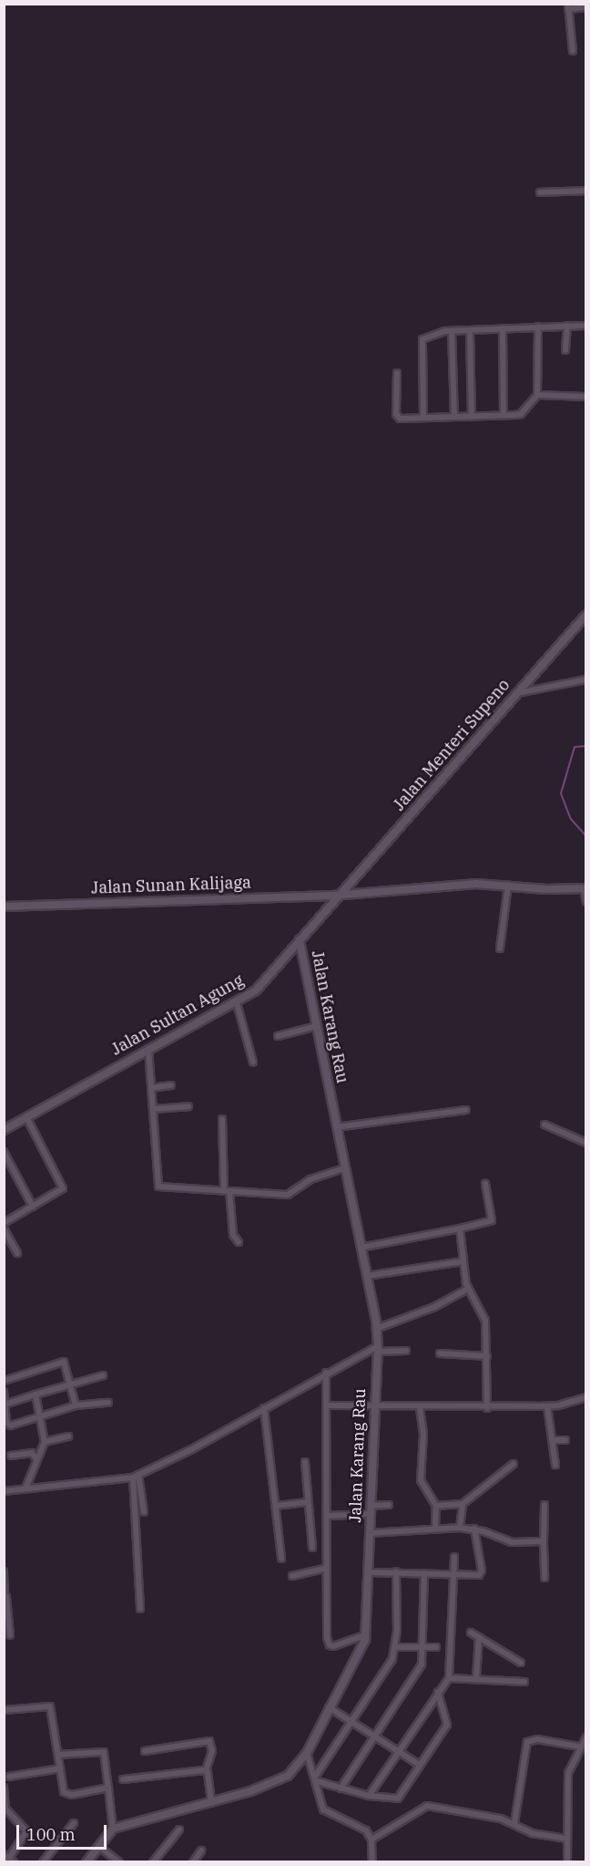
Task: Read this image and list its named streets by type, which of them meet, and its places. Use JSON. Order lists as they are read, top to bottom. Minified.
{"streets":{"street":["Jalan Menteri Supeno","Jalan Sunan Kalijaga","Jalan Sultan Agung","Jalan Karang Rau"]},"crossings":[["Jalan Menteri Supeno","Jalan Sunan Kalijaga"],["Jalan Menteri Supeno","Jalan Sultan Agung"],["Jalan Sunan Kalijaga","Jalan Sultan Agung"],["Jalan Sultan Agung","Jalan Karang Rau"]],"scale_bar":"100 m"}
